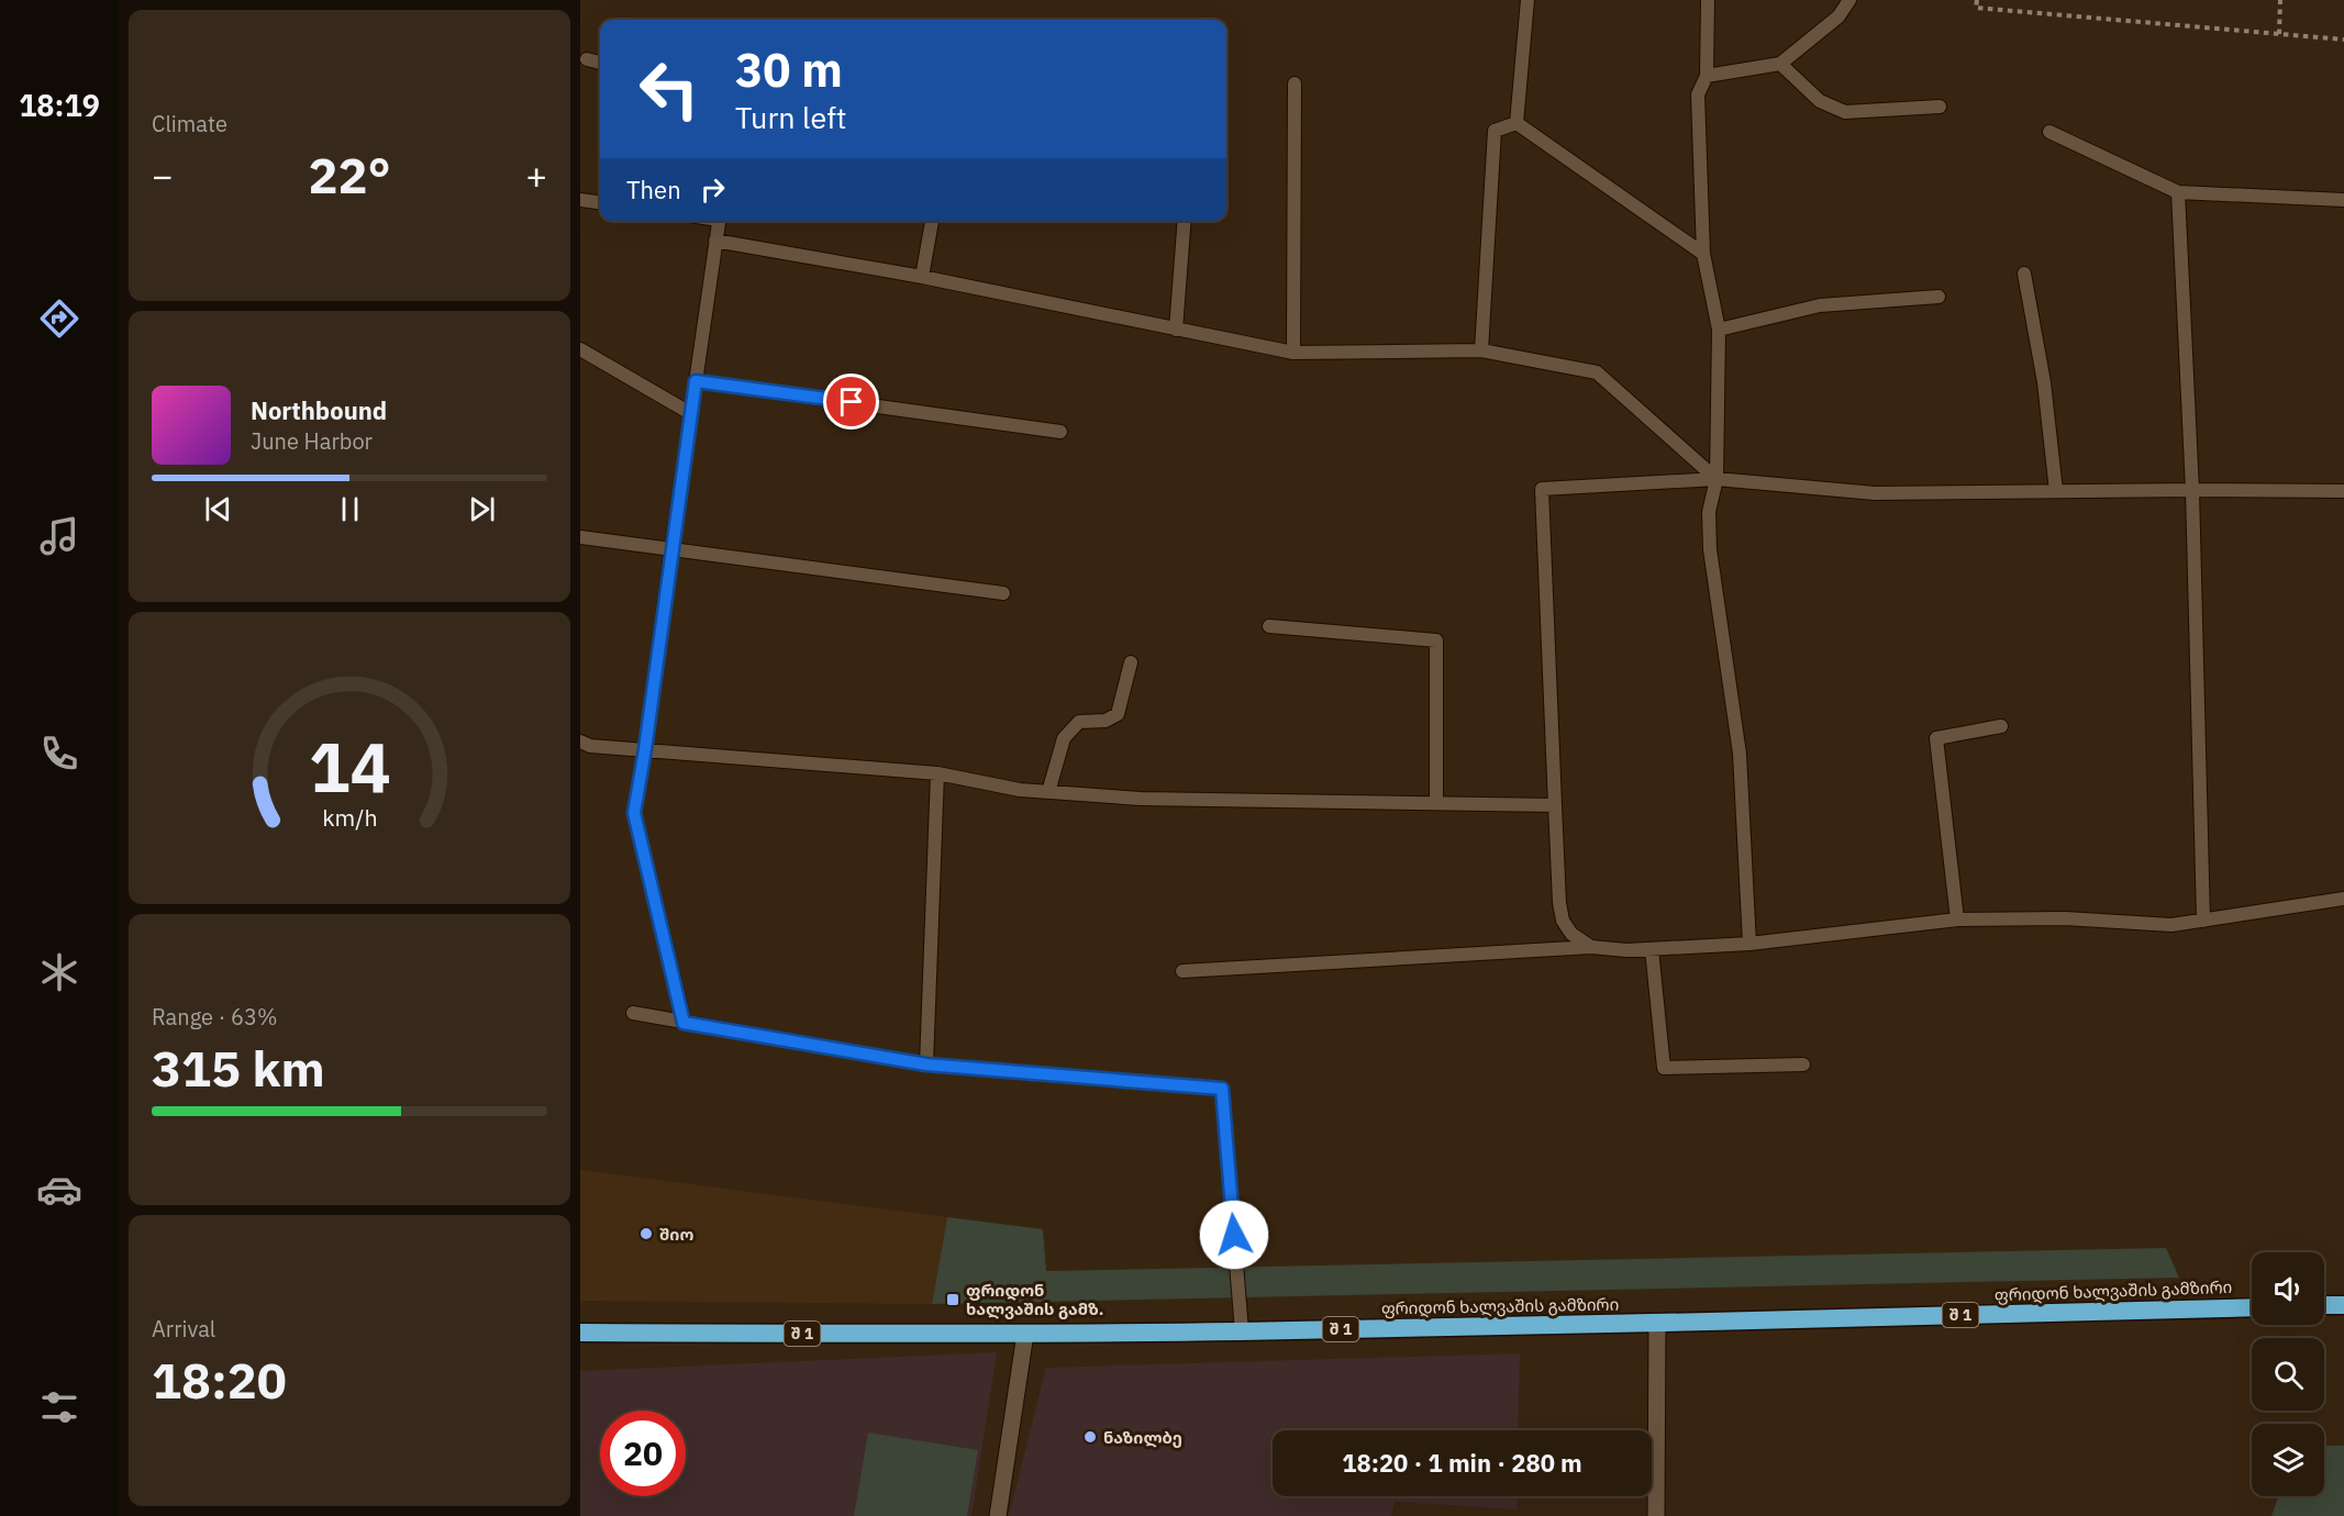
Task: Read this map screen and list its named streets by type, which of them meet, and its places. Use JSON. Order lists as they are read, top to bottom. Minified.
{"streets":{"highway":["ფრიდონ ხალვაშის გამზირი","შ 1"]},"places":{"other":["შიო","ნაზილბე"],"transit":["ფრიდონ ხალვაშის გამზ."]},"page":{"tabs":"18:19","tile":["Climate",["Range · 63%","315 km"],["Arrival","18:20"]],"turn":["30 m","Turn left"],"heat":["−","22°","+"],"then":"Then","song":["Northbound","June Harbor"],"limit":"20","trip":"18:20 · 1 min · 280 m","gauge":["14","km/h"]}}
